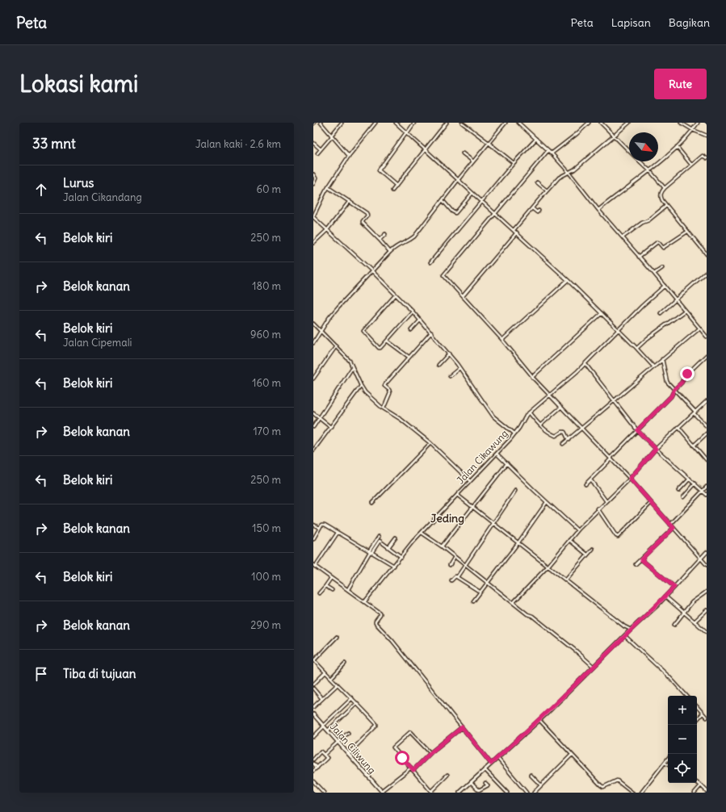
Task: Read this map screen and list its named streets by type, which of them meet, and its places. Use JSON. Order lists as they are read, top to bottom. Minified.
{"streets":{"main road":["Jalan Ciliwung"],"street":["Jalan Cikawung"]},"districts":["Jeding"],"north":"bottom right","page":{"header":"Peta","nav":["Peta","Lapisan","Bagikan"],"buttons":"Rute","title":"Lokasi kami","heading":["33 mnt","Jalan kaki · 2.6 km"],"list":[["Lurus","Jalan Cikandang","60 m"],["Belok kiri","250 m"],["Belok kanan","180 m"],["Belok kiri","Jalan Cipemali","960 m"],["Belok kiri","160 m"],["Belok kanan","170 m"],["Belok kiri","250 m"],["Belok kanan","150 m"],["Belok kiri","100 m"],["Belok kanan","290 m"],"Tiba di tujuan"],"map_buttons":["+","−"]}}
